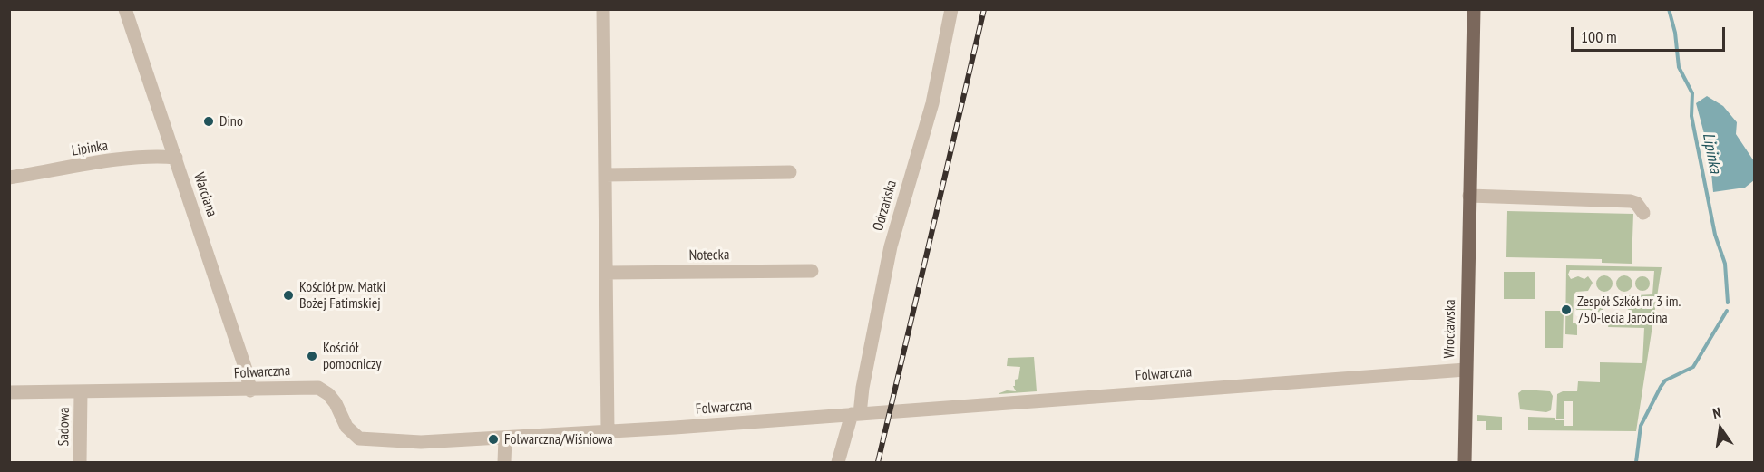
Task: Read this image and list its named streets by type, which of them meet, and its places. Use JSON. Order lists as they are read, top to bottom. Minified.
{"streets":{"main road":["Wrocławska"],"street":["Lipinka","Warciana","Odrzańska","Notecka","Folwarczna","Sadowa"]},"crossings":[["Lipinka","Warciana"],["Warciana","Folwarczna"],["Odrzańska","Folwarczna"],["Wrocławska","Folwarczna"],["Folwarczna","Sadowa"]],"water":["Lipinka"],"places":["Dino","Kościół pw. Matki Bożej Fatimskiej","Zespół Szkół nr 3 im. 750-lecia Jarocina","Kościół pomocniczy","Folwarczna/Wiśniowa"],"scale_bar":"100 m","north":"top"}
